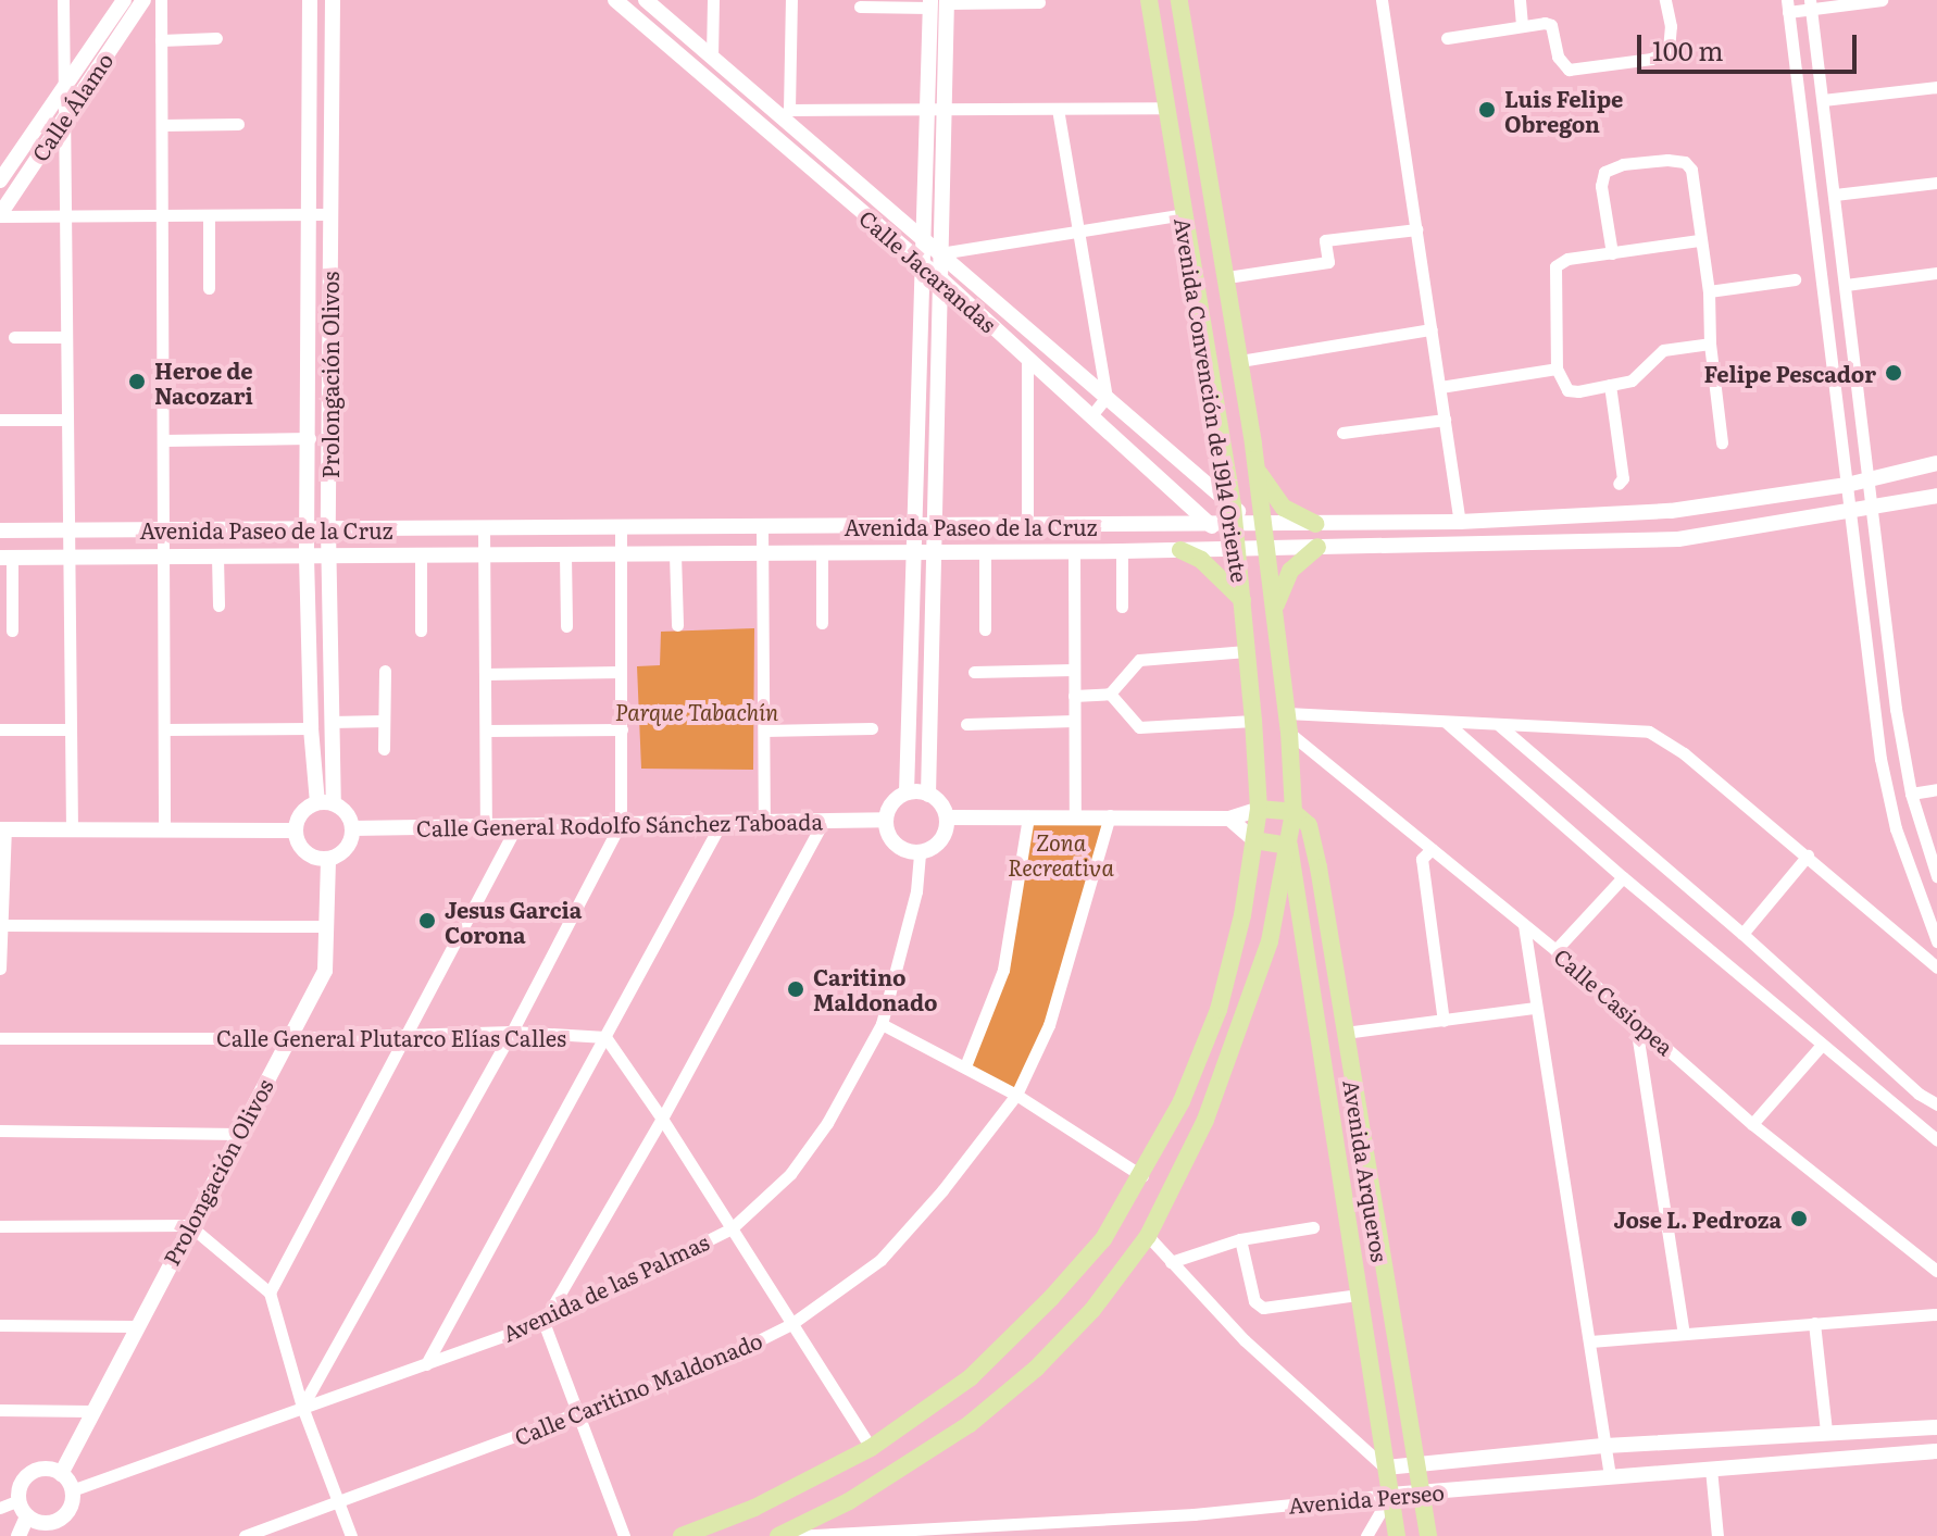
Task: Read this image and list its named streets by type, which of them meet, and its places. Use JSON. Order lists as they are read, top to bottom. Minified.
{"streets":{"main road":["Avenida Convención de 1914 Oriente","Avenida Arqueros"],"street":["Calle Álamo","Calle Jacarandas","Prolongación Olivos","Avenida Paseo de la Cruz","Calle General Rodolfo Sánchez Taboada","Calle Casiopea","Calle General Plutarco Elías Calles","Avenida de las Palmas","Calle Caritino Maldonado","Avenida Perseo"]},"crossings":[["Calle Jacarandas","Avenida Convención de 1914 Oriente"],["Calle Jacarandas","Avenida Paseo de la Cruz"],["Prolongación Olivos","Avenida Paseo de la Cruz"],["Prolongación Olivos","Calle General Rodolfo Sánchez Taboada"],["Prolongación Olivos","Calle General Plutarco Elías Calles"],["Prolongación Olivos","Avenida de las Palmas"],["Avenida Convención de 1914 Oriente","Avenida Paseo de la Cruz"],["Avenida Convención de 1914 Oriente","Calle Casiopea"],["Avenida Convención de 1914 Oriente","Avenida Arqueros"],["Calle General Rodolfo Sánchez Taboada","Avenida de las Palmas"],["Avenida Arqueros","Avenida Perseo"]],"parks":["Parque Tabachín","Zona Recreativa"],"places":["Luis Felipe Obregon","Felipe Pescador","Heroe de Nacozari","Jesus Garcia Corona","Caritino Maldonado","Jose L. Pedroza"],"scale_bar":"100 m"}
